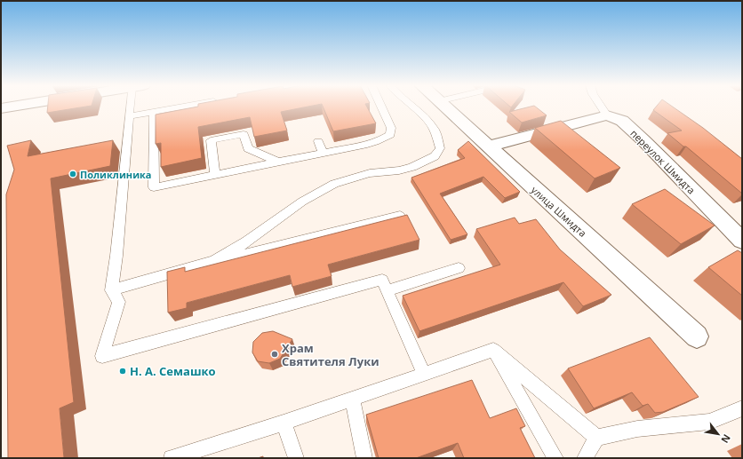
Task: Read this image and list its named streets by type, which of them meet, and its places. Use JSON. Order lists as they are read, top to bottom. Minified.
{"streets":{"street":["переулок Шмидта","улица Шмидта"]},"places":["Поликлиника","Храм Святителя Луки","Н. А. Семашко"],"north":"bottom right"}
